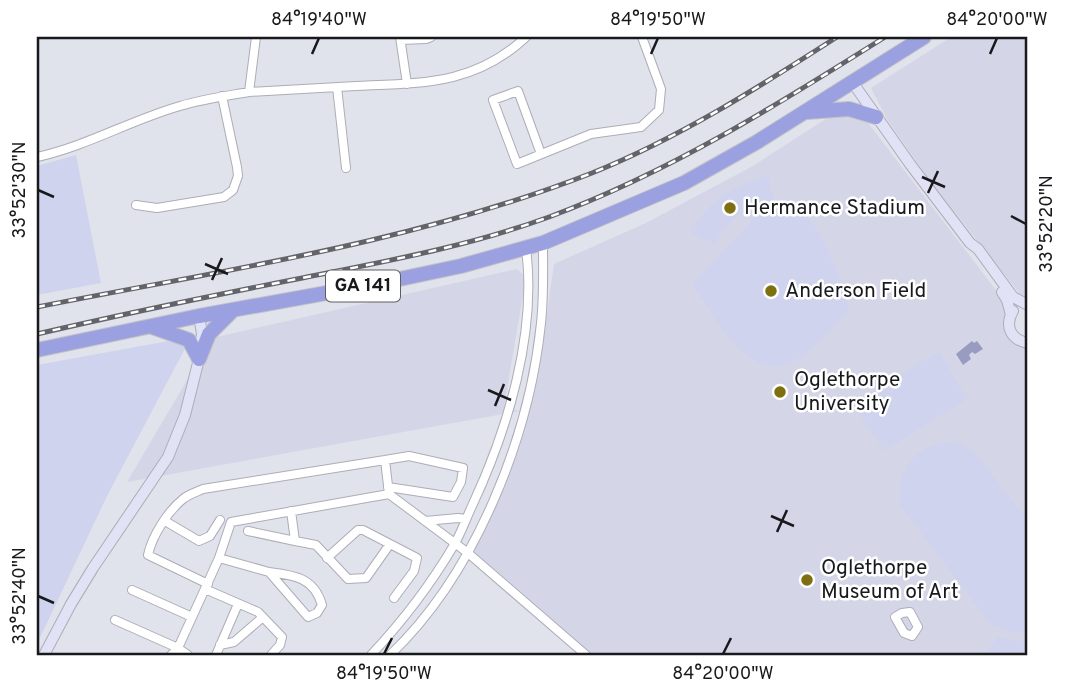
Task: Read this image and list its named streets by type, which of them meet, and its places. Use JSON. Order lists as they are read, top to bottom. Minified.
{"streets":{"highway":["GA 141"]},"places":["Hermance Stadium","Anderson Field","Oglethorpe University","Oglethorpe Museum of Art"],"coordinates":["84°19'40\"W","84°19'50\"W","84°20'00\"W","33°52'30\"N","33°52'20\"N","33°52'40\"N"]}
